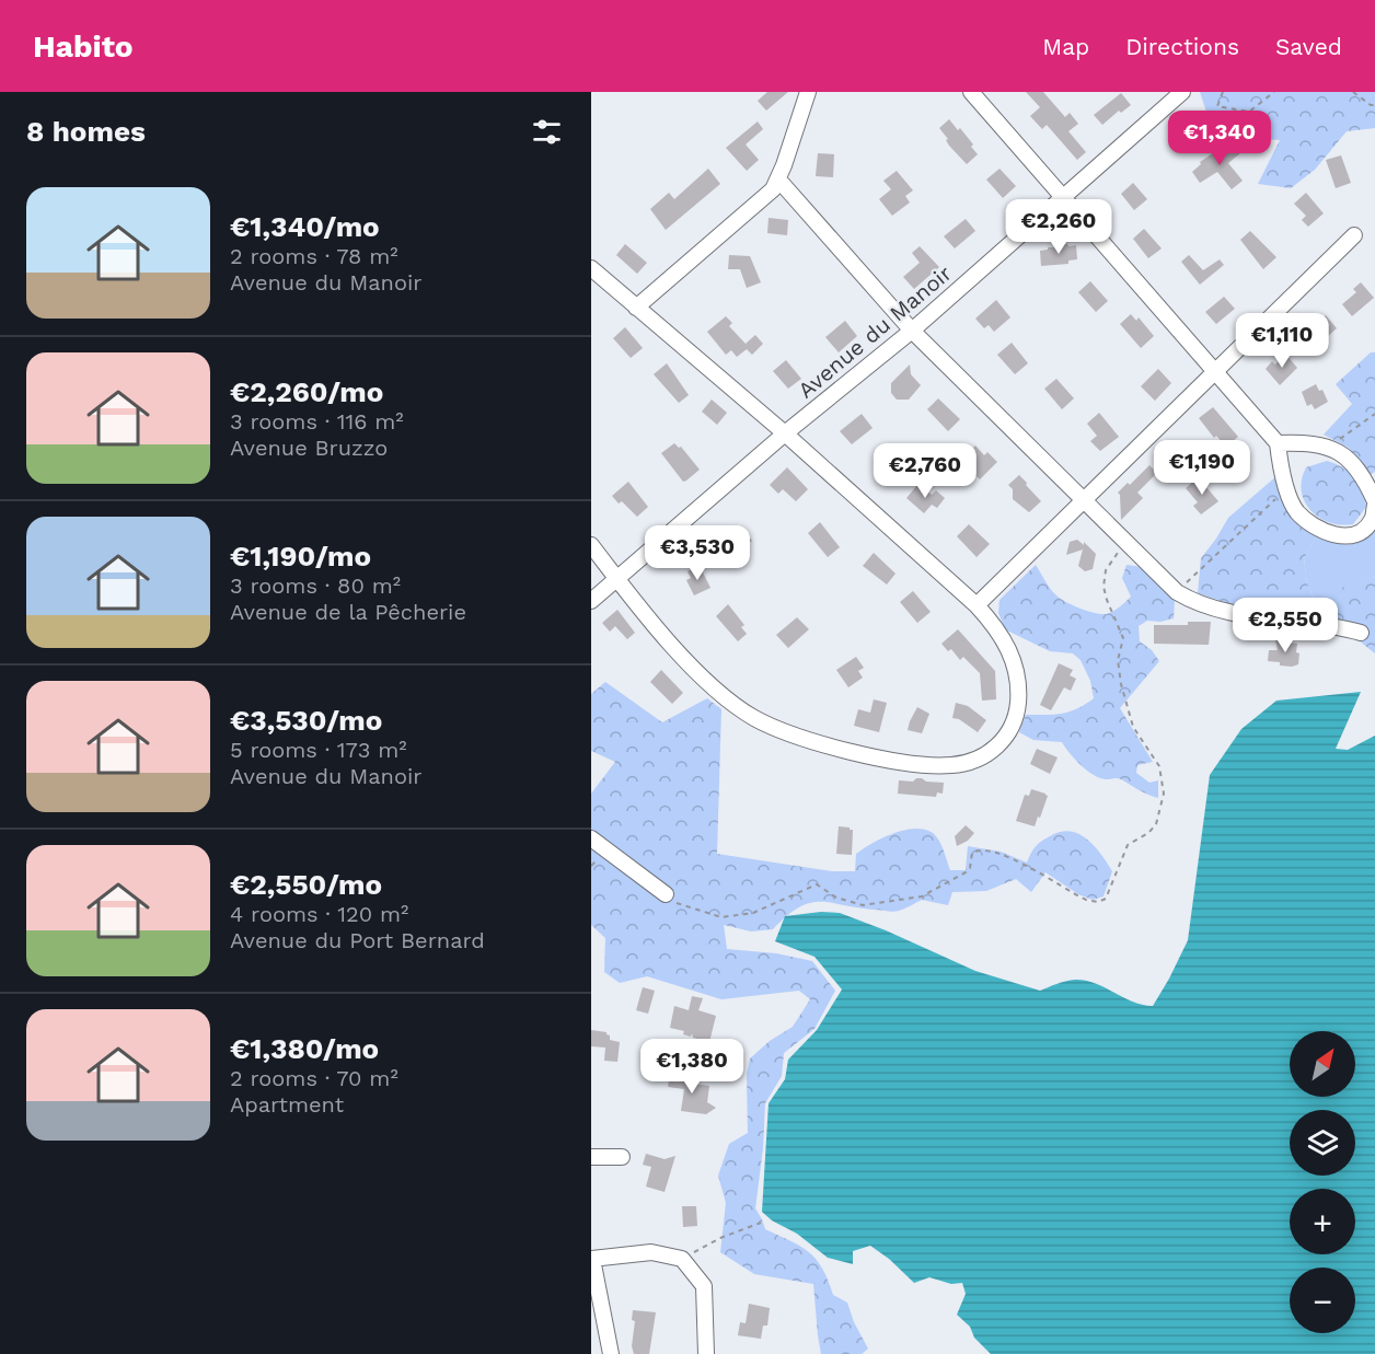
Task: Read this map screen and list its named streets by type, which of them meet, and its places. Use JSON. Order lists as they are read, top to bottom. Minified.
{"streets":{"street":["Avenue du Manoir"]},"north":"top right","page":{"header":"Habito","nav":["Map","Directions","Saved"],"heading":"8 homes","price":["€1,340","€2,260","€1,110","€1,190","€2,760","€3,530","€2,550","€1,380"],"list":[{"name":"€1,340/mo","note":"2 rooms · 78 m² · Avenue du Manoir"},{"name":"€2,260/mo","note":"3 rooms · 116 m² · Avenue Bruzzo"},{"name":"€1,190/mo","note":"3 rooms · 80 m² · Avenue de la Pêcherie"},{"name":"€3,530/mo","note":"5 rooms · 173 m² · Avenue du Manoir"},{"name":"€2,550/mo","note":"4 rooms · 120 m² · Avenue du Port Bernard"},{"name":"€1,380/mo","note":"2 rooms · 70 m² · Apartment"}],"map_buttons":["+","−"]}}
